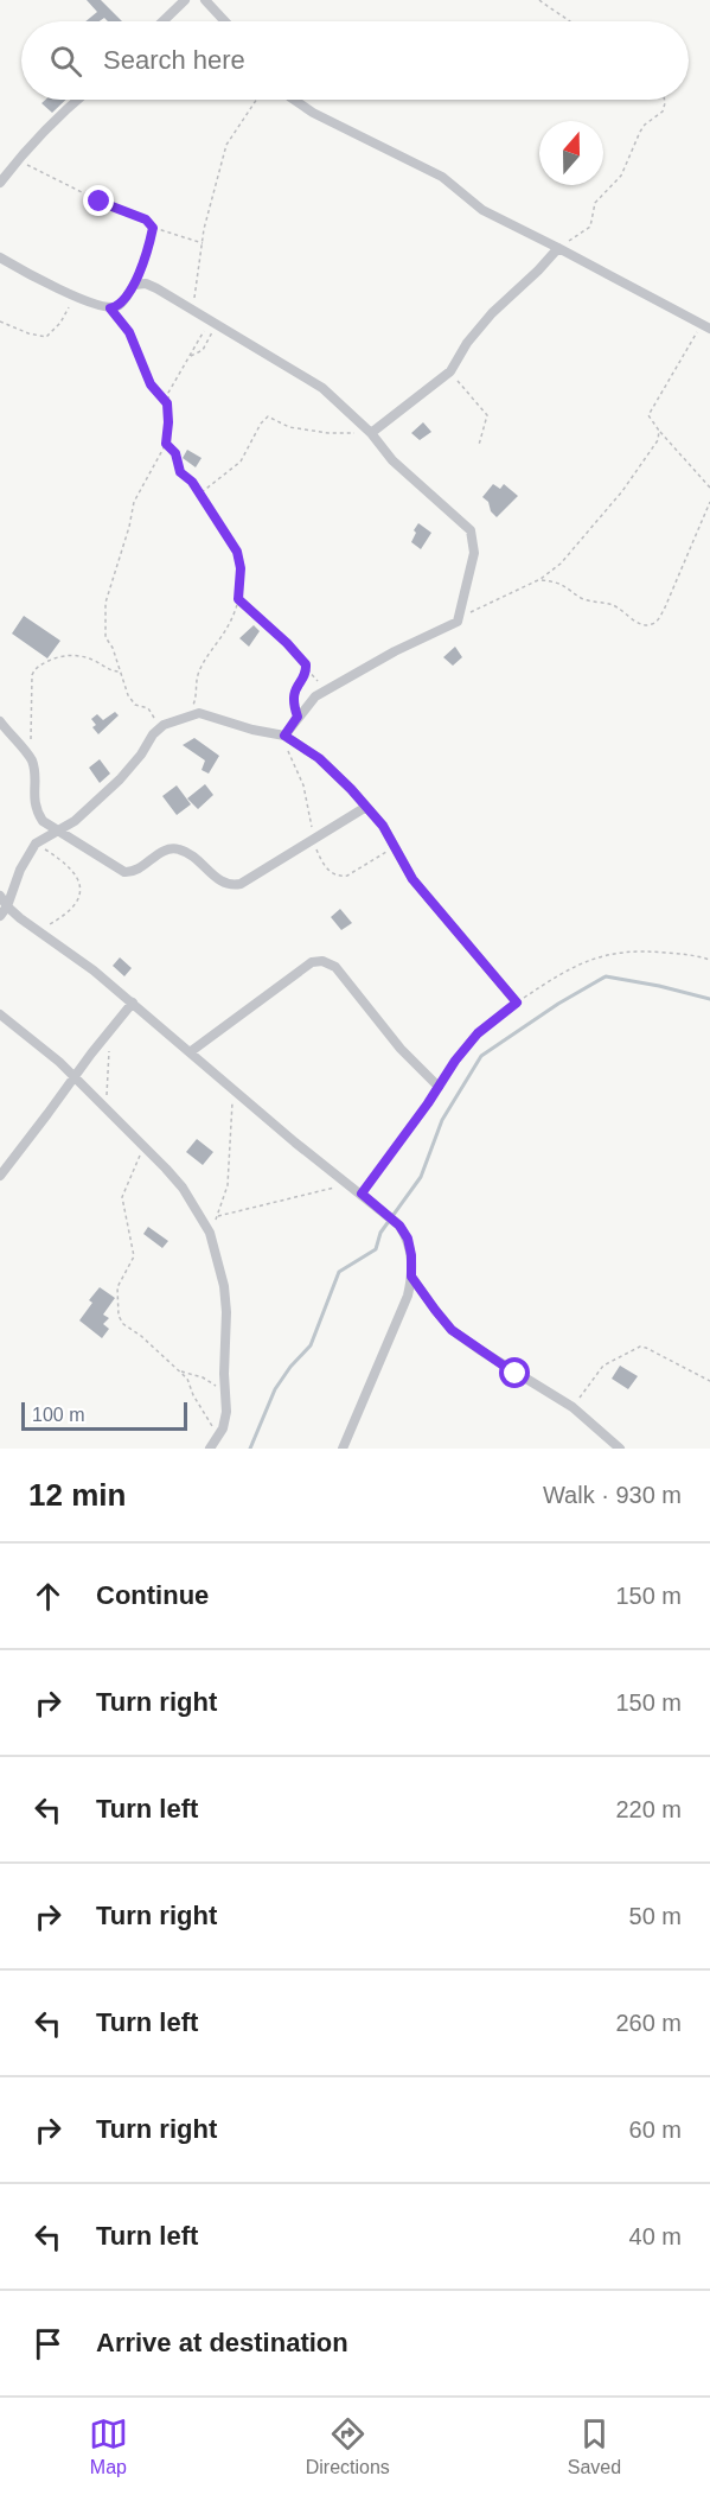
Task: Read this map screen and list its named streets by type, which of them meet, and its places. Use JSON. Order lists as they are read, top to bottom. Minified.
{"scale_bar":"100 m","north":"top","page":{"search":"Search here","scale":"100 m","heading":["12 min","Walk · 930 m"],"list":[["Continue","150 m"],["Turn right","150 m"],["Turn left","220 m"],["Turn right","50 m"],["Turn left","260 m"],["Turn right","60 m"],["Turn left","40 m"],"Arrive at destination"],"nav":["Map","Directions","Saved"]}}
